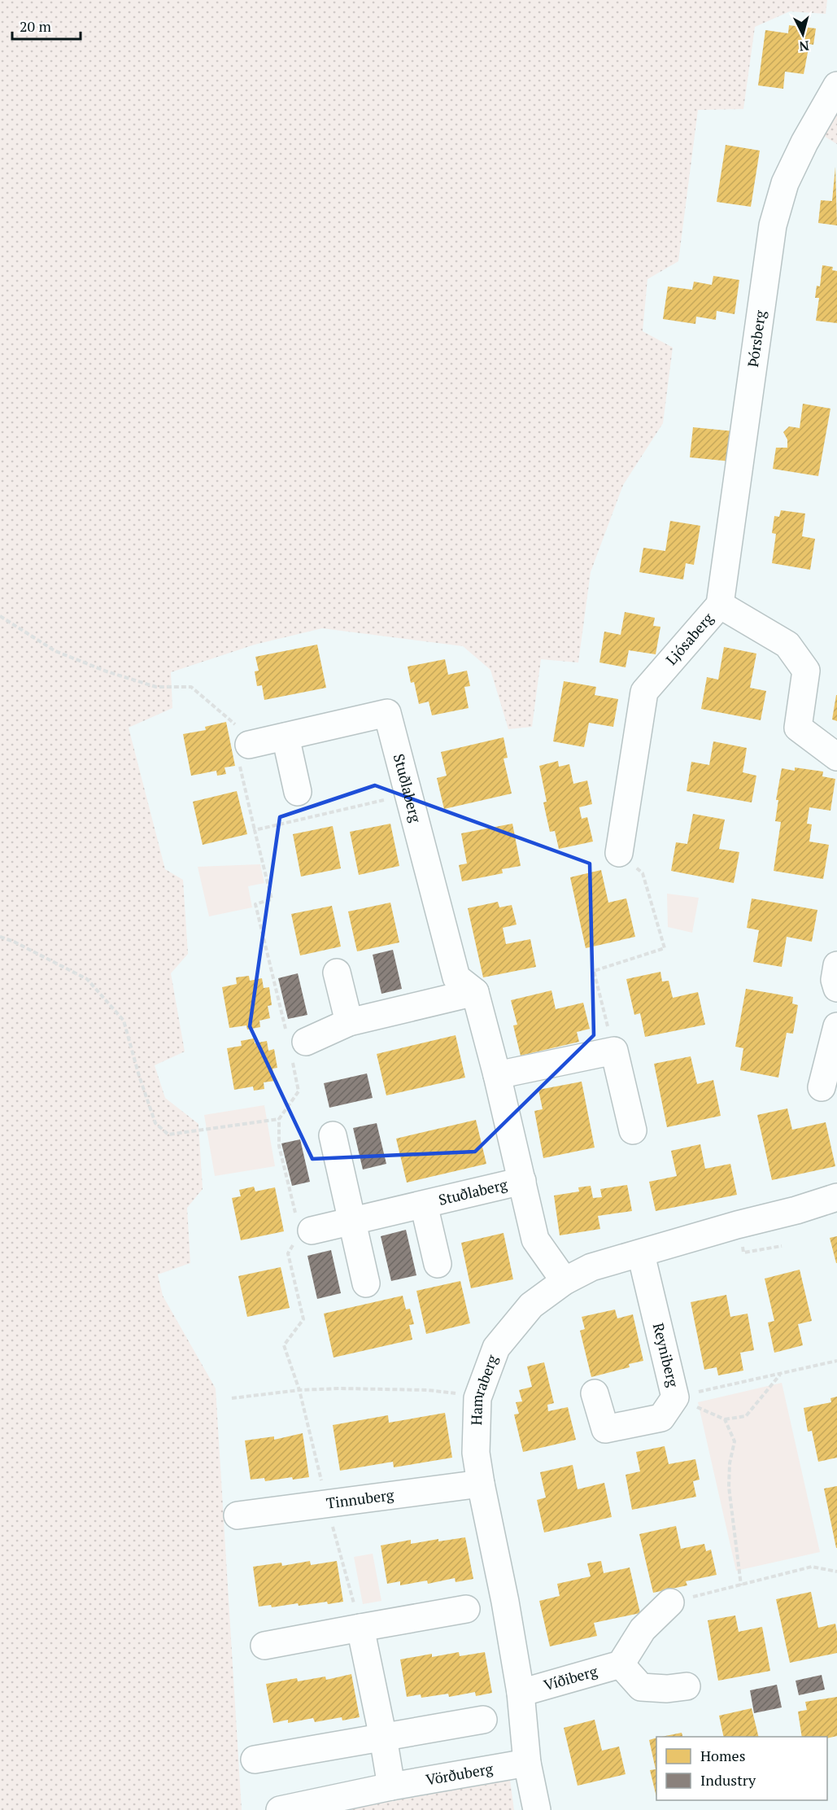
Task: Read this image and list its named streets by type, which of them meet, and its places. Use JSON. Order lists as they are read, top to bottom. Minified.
{"streets":{"street":["Þórsberg","Ljósaberg","Stuðlaberg","Reyniberg","Hamraberg","Tinnuberg","Víðiberg","Vörðuberg"]},"crossings":[["Þórsberg","Ljósaberg"],["Stuðlaberg","Hamraberg"],["Reyniberg","Hamraberg"],["Hamraberg","Tinnuberg"],["Hamraberg","Víðiberg"],["Hamraberg","Vörðuberg"]],"legend":["Homes","Industry"],"scale_bar":"20 m","north":"bottom"}
